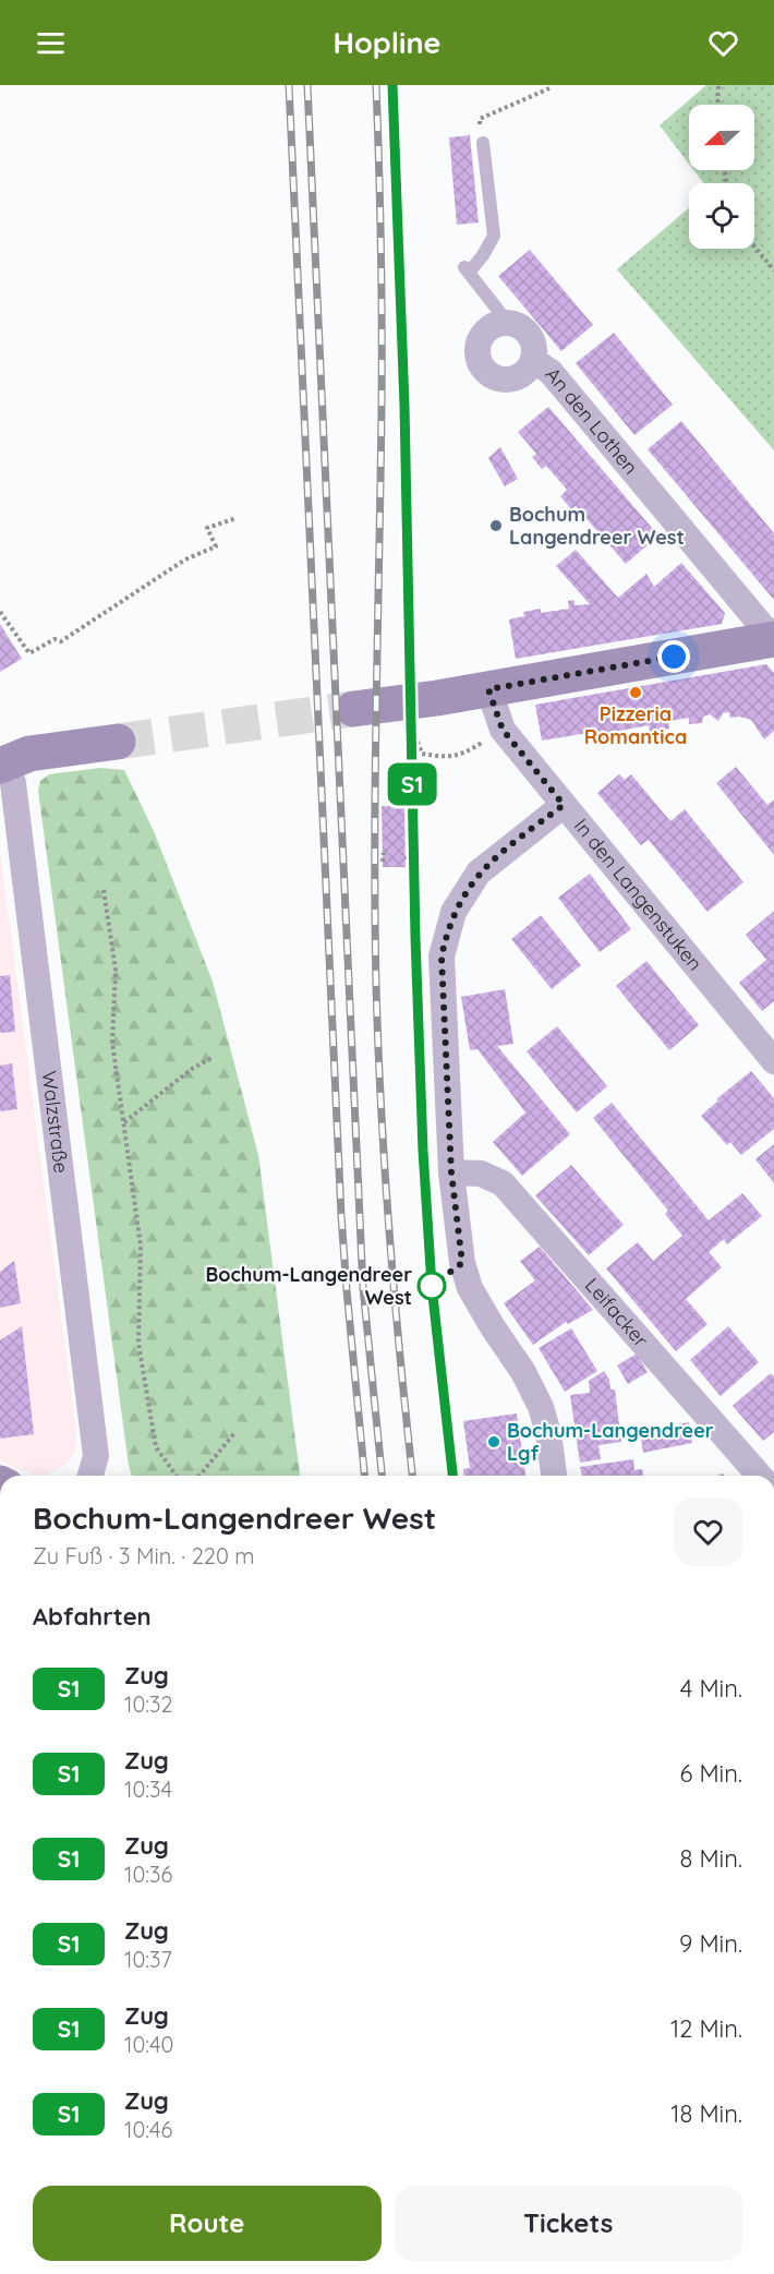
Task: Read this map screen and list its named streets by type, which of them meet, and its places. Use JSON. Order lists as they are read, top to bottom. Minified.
{"streets":{"street":["An den Lothen","In den Langenstuken","Walzstraße","Leifacker"]},"places":["Bochum Langendreer West","Pizzeria Romantica","Bochum-Langendreer West","Bochum-Langendreer Lgf"],"north":"left","page":{"header":"Hopline","on_map":"S1","heading":[["Bochum-Langendreer West","Zu Fuß · 3 Min. · 220 m"],"Abfahrten"],"list":[{"mark":"S1","name":"Zug","note":"10:32","value":"4 Min."},{"mark":"S1","name":"Zug","note":"10:34","value":"6 Min."},{"mark":"S1","name":"Zug","note":"10:36","value":"8 Min."},{"mark":"S1","name":"Zug","note":"10:37","value":"9 Min."},{"mark":"S1","name":"Zug","note":"10:40","value":"12 Min."},{"mark":"S1","name":"Zug","note":"10:46","value":"18 Min."}],"buttons":["Route","Tickets"]}}
